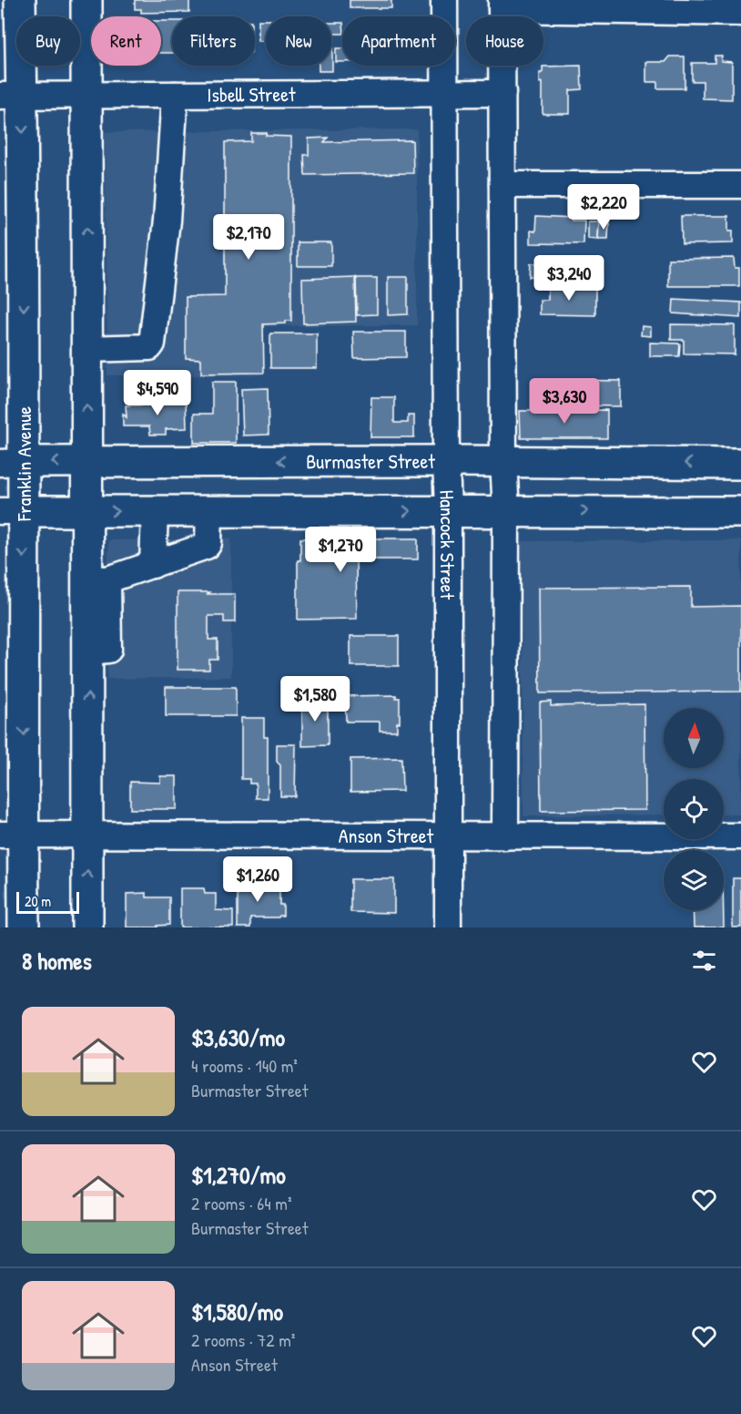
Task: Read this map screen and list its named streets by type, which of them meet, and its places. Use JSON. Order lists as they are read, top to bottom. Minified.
{"streets":{"main road":["Burmaster Street","Franklin Avenue"],"street":["Isbell Street","Hancock Street","Anson Street"]},"crossings":[["Isbell Street","Franklin Avenue"],["Isbell Street","Hancock Street"],["Burmaster Street","Franklin Avenue"],["Burmaster Street","Hancock Street"],["Franklin Avenue","Anson Street"],["Hancock Street","Anson Street"]],"scale_bar":"20 m","north":"top","page":{"chip":["Buy","Rent","Filters","New","Apartment","House"],"price":["$2,220","$2,170","$3,240","$4,590","$3,630","$1,270","$1,580","$1,260"],"scale":"20 m","heading":"8 homes","list":[{"name":"$3,630/mo","note":"4 rooms · 140 m² · Burmaster Street"},{"name":"$1,270/mo","note":"2 rooms · 64 m² · Burmaster Street"},{"name":"$1,580/mo","note":"2 rooms · 72 m² · Anson Street"}]}}
